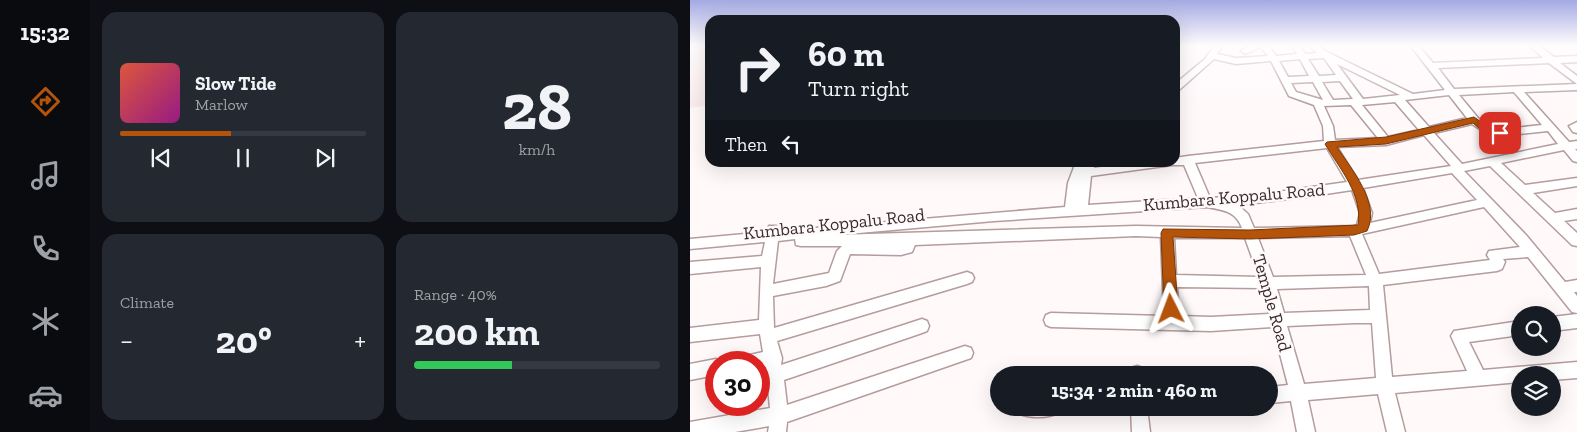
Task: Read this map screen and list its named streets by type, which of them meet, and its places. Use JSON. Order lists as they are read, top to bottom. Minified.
{"streets":{"street":["Kumbara Koppalu Road","Temple Road"]},"crossings":[["Kumbara Koppalu Road","Temple Road"]],"page":{"tabs":"15:32","tile":[["28","km/h"],"Climate",["Range · 40%","200 km"]],"turn":["60 m","Turn right"],"song":["Slow Tide","Marlow"],"then":"Then","heat":["−","20°","+"],"limit":"30","trip":"15:34 · 2 min · 460 m"}}
